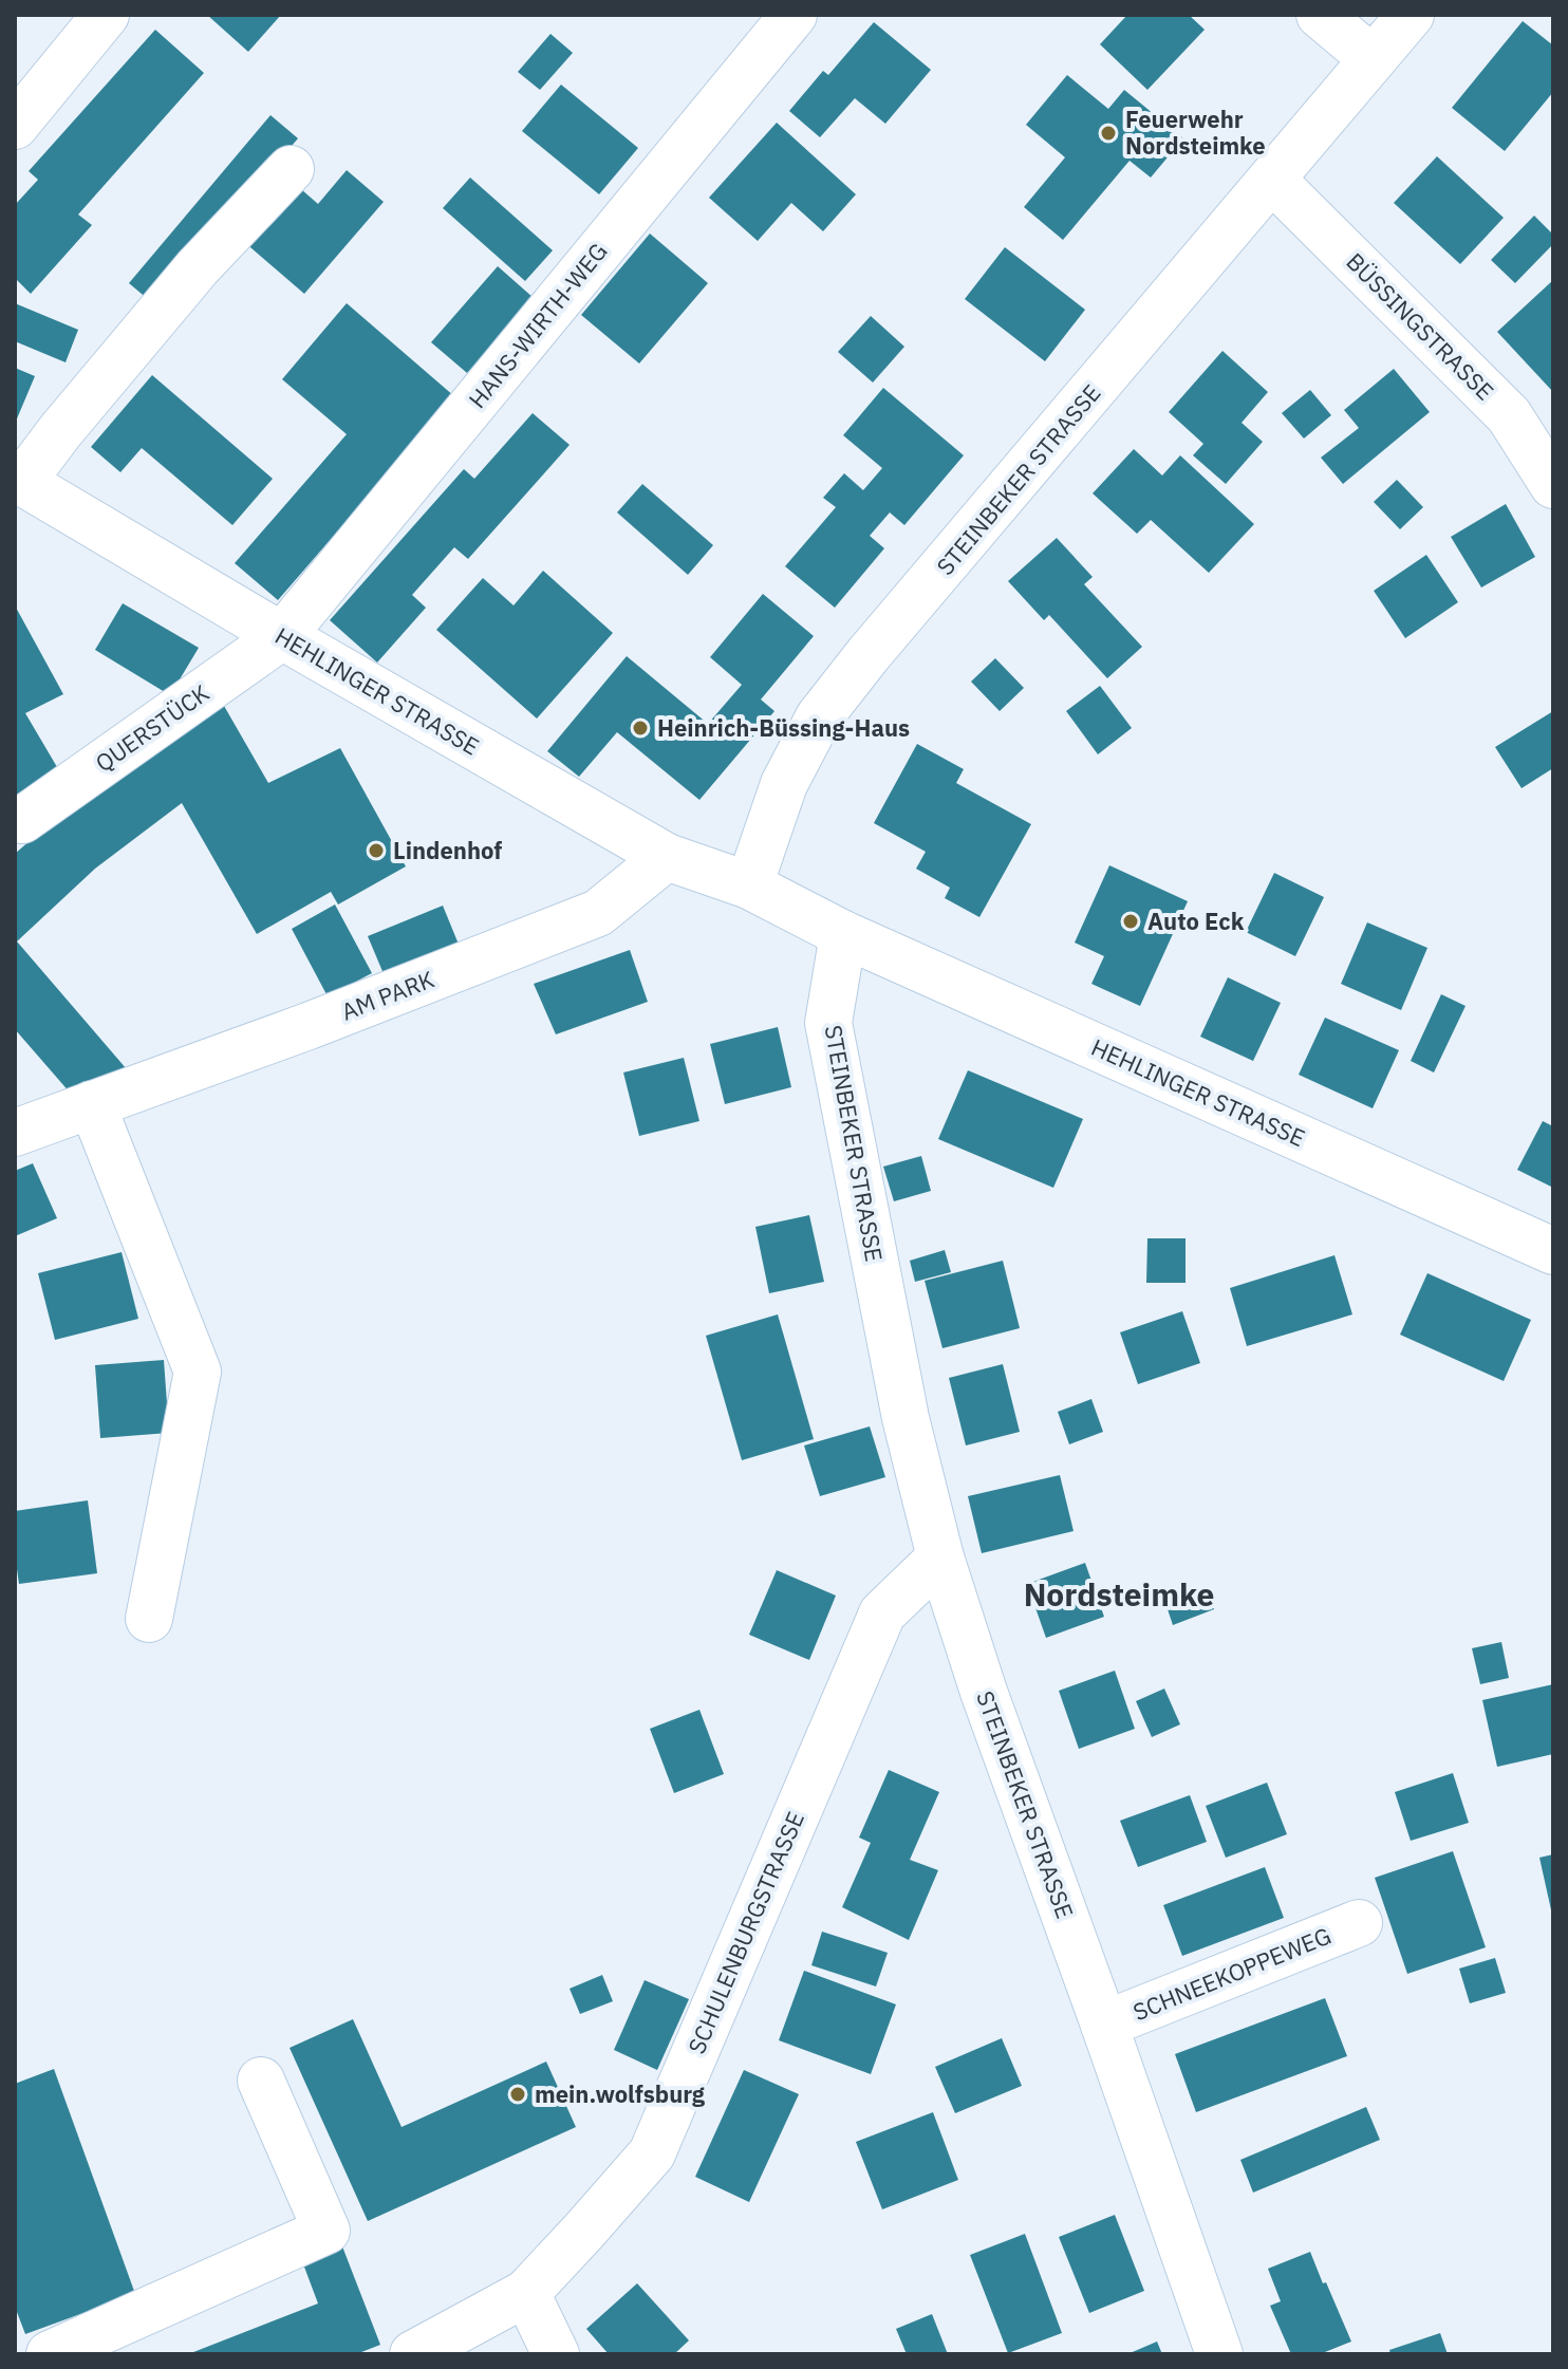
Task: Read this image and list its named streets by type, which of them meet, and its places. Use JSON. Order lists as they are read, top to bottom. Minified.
{"streets":{"street":["HANS-WIRTH-WEG","BÜSSINGSTRASSE","STEINBEKER STRASSE","HEHLINGER STRASSE","QUERSTÜCK","AM PARK","SCHULENBURGSTRASSE","SCHNEEKOPPEWEG"]},"crossings":[["HANS-WIRTH-WEG","HEHLINGER STRASSE"],["HANS-WIRTH-WEG","QUERSTÜCK"],["BÜSSINGSTRASSE","STEINBEKER STRASSE"],["STEINBEKER STRASSE","HEHLINGER STRASSE"],["STEINBEKER STRASSE","SCHULENBURGSTRASSE"],["STEINBEKER STRASSE","SCHNEEKOPPEWEG"],["HEHLINGER STRASSE","QUERSTÜCK"],["HEHLINGER STRASSE","AM PARK"]],"districts":["Nordsteimke"],"places":["Feuerwehr Nordsteimke","Heinrich-Büssing-Haus","Lindenhof","Auto Eck","mein.wolfsburg"]}
